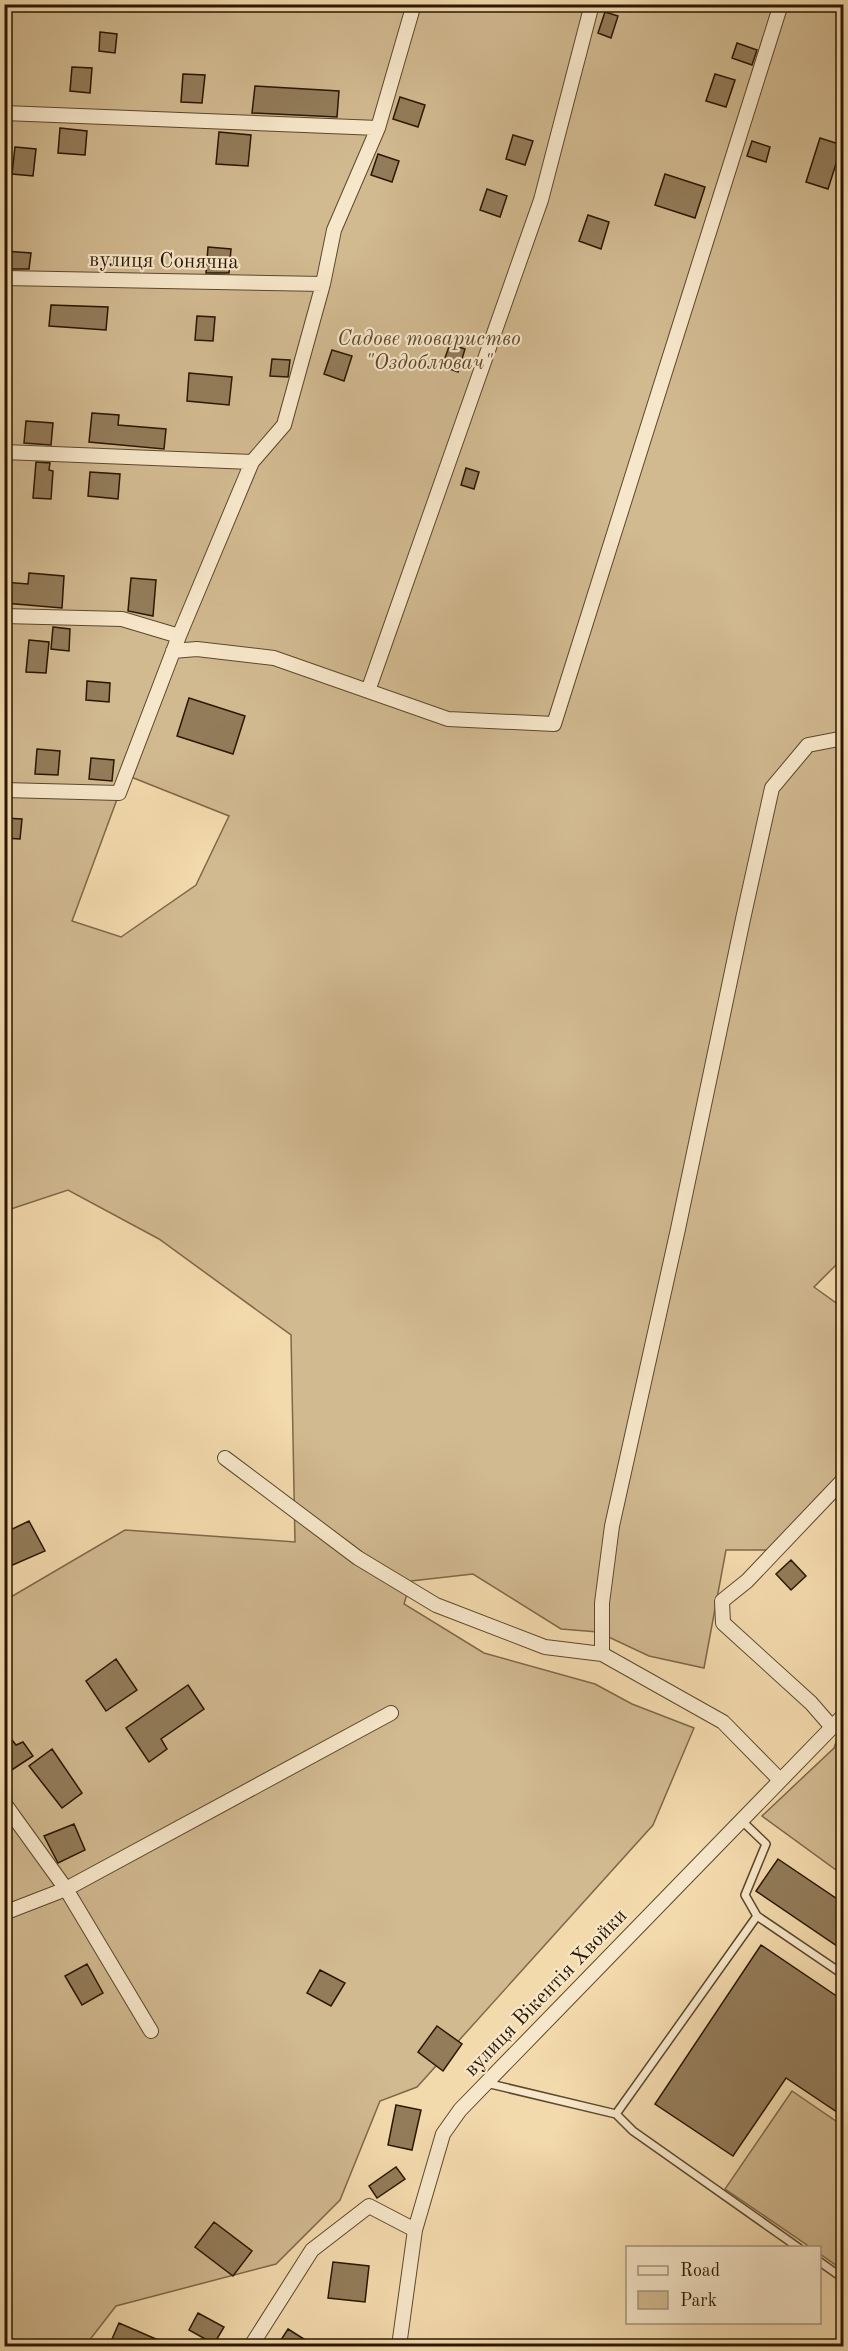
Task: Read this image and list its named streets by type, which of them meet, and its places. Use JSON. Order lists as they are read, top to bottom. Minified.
{"streets":{"street":["вулиця Сонячна","вулиця Вікентія Хвойки"]},"parks":["Садове товариство \"Оздоблювач\""],"legend":["Road","Park"]}
